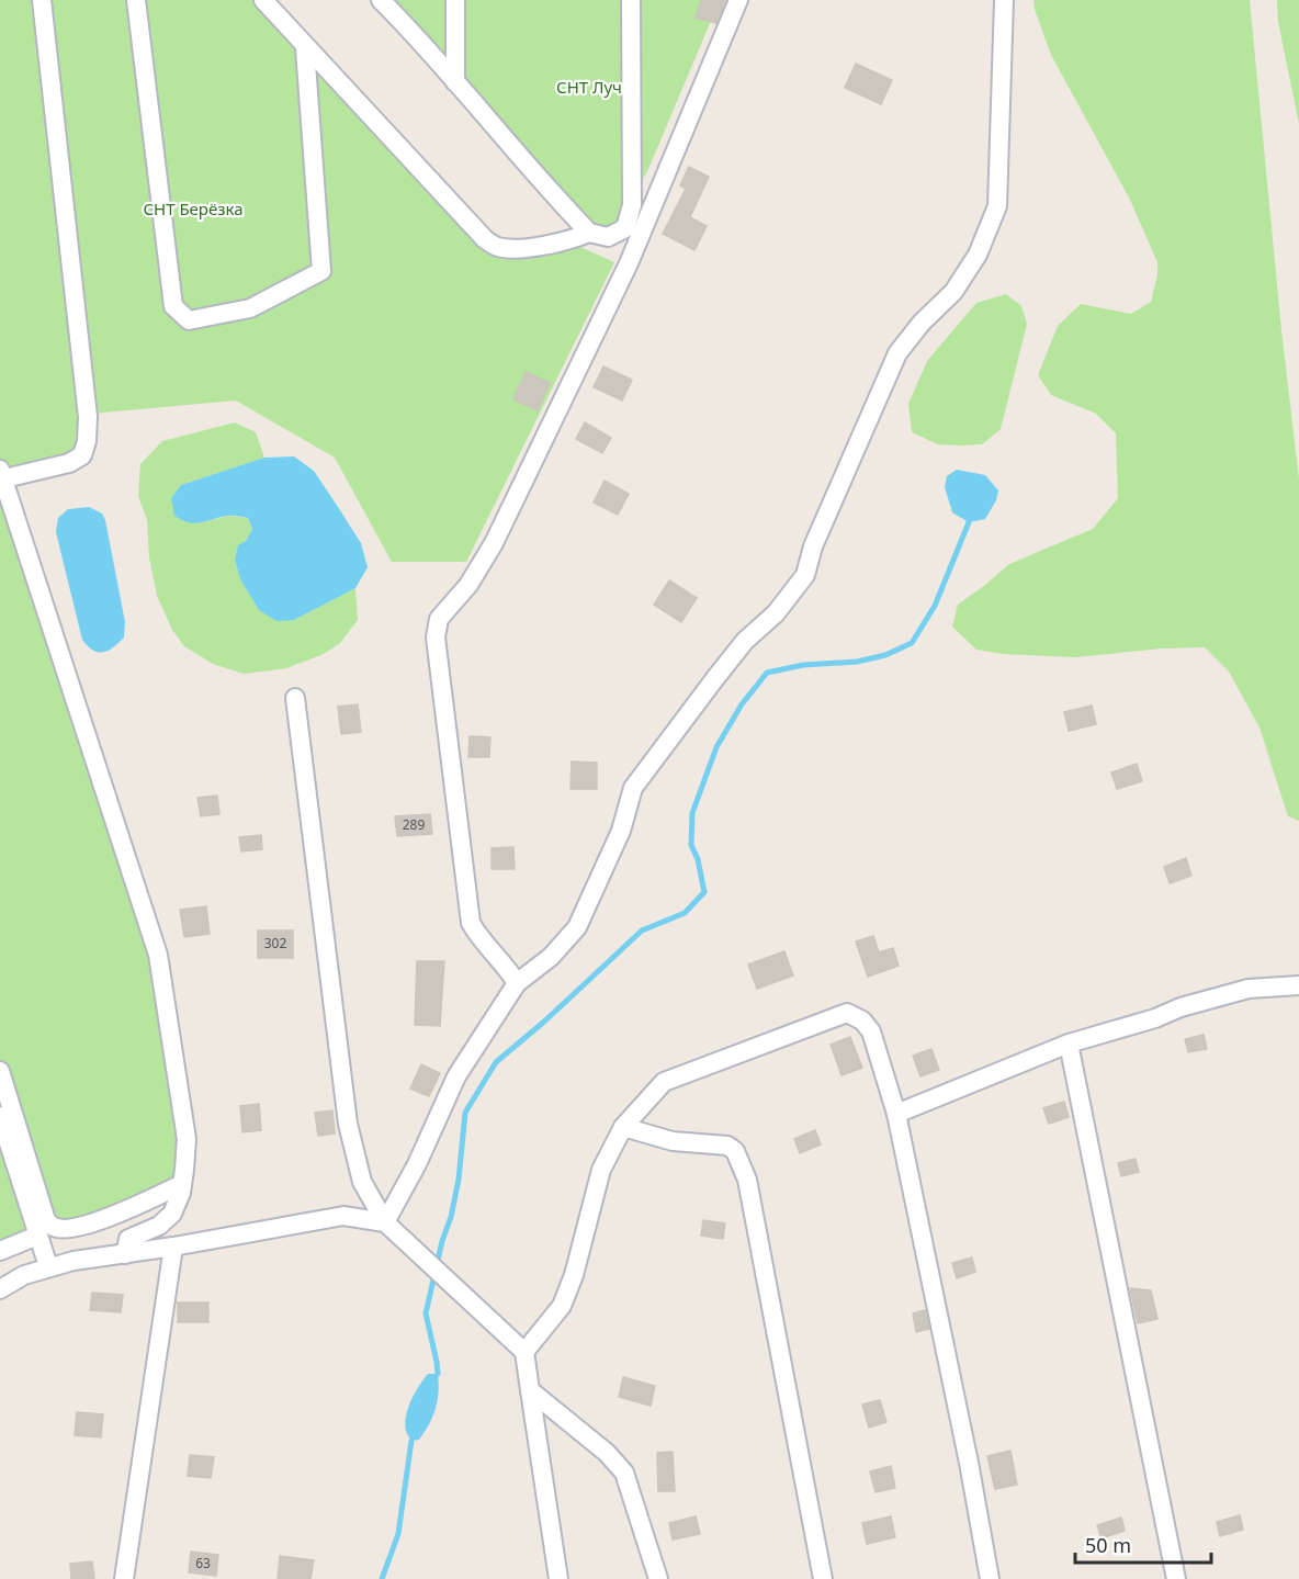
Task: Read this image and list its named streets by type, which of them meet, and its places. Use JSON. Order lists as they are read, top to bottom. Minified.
{"parks":["СНТ Луч","СНТ Берёзка"],"house_numbers":["289","302","63"],"scale_bar":"50 m"}
